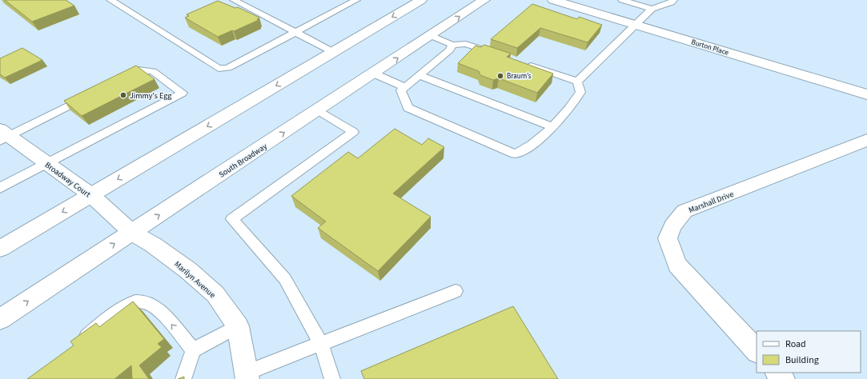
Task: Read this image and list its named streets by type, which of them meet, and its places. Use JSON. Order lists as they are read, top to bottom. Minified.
{"streets":{"main road":["Burton Place","South Broadway","Broadway Court","Marshall Drive","Marilyn Avenue"]},"crossings":[["South Broadway","Broadway Court"],["South Broadway","Marilyn Avenue"],["Broadway Court","Marilyn Avenue"]],"places":["Braum’s","Jimmy's Egg"],"legend":["Road","Building"]}
